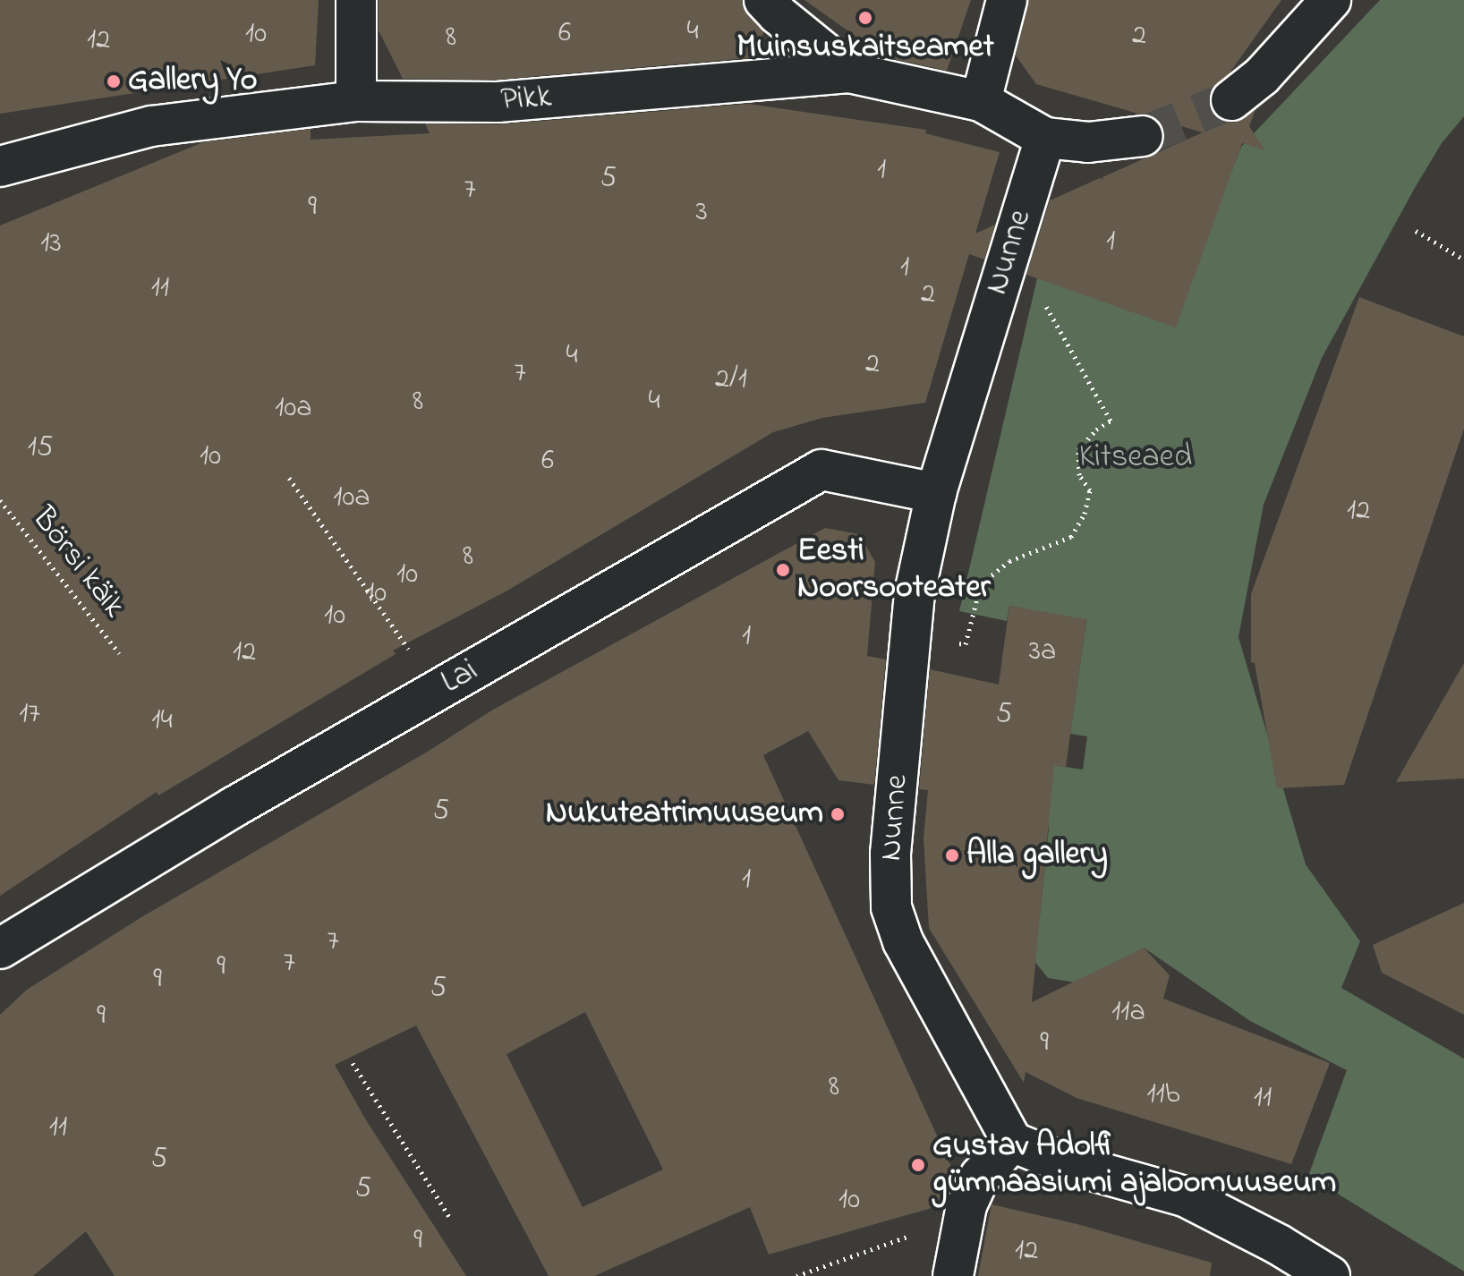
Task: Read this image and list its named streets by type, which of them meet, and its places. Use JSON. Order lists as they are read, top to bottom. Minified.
{"streets":{"street":["Pikk","Nunne","Lai"],"path":["Börsi käik"]},"crossings":[["Pikk","Nunne"],["Nunne","Lai"]],"parks":["Kitseaed"],"places":["Muinsuskaitseamet","Gallery Yo","Eesti Noorsooteater","Nukuteatrimuuseum","Alla gallery","Gustav Adolfi gümnaasiumi ajaloomuuseum"],"house_numbers":["4","6","10","2","8","12","1","5","7","9","3","1","13","1","11","2","4","2","7","2/1","4","8","10a","15","10","6","10a","12","8","10","10","10","1","3a","12","17","5","14","5","1","7","7","9","9","5","11a","9","9","8","11b","11","11","5","5","10","9","12"]}
